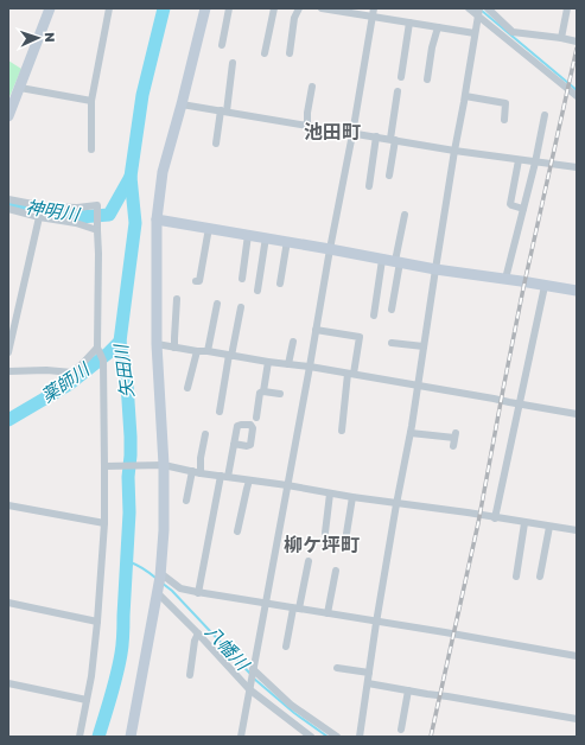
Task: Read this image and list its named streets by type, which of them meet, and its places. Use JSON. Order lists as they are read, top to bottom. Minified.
{"districts":["池田町","柳ケ坪町"],"water":["神明川","矢田川","薬師川","八幡川"],"north":"right"}
